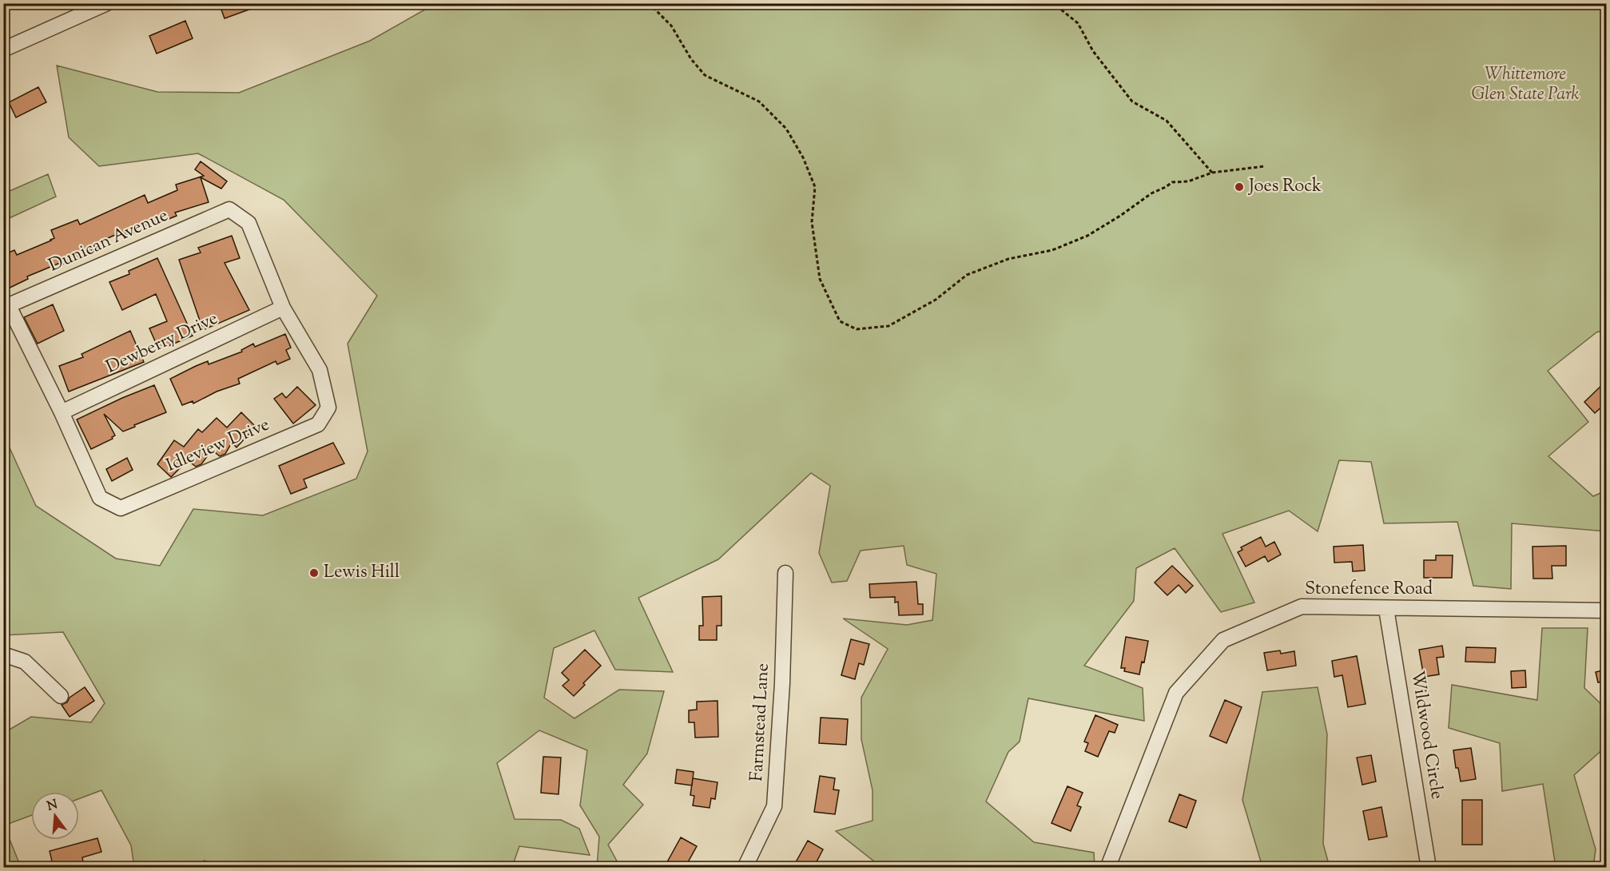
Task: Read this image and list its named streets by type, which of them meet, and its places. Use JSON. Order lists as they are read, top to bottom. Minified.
{"streets":{"street":["Dunican Avenue","Dewberry Drive","Idleview Drive","Stonefence Road","Farmstead Lane","Wildwood Circle"]},"crossings":[["Dunican Avenue","Dewberry Drive"],["Dunican Avenue","Idleview Drive"],["Dewberry Drive","Idleview Drive"],["Stonefence Road","Wildwood Circle"]],"parks":["Whittemore Glen State Park"],"places":["Joes Rock","Lewis Hill"],"north":"top"}
